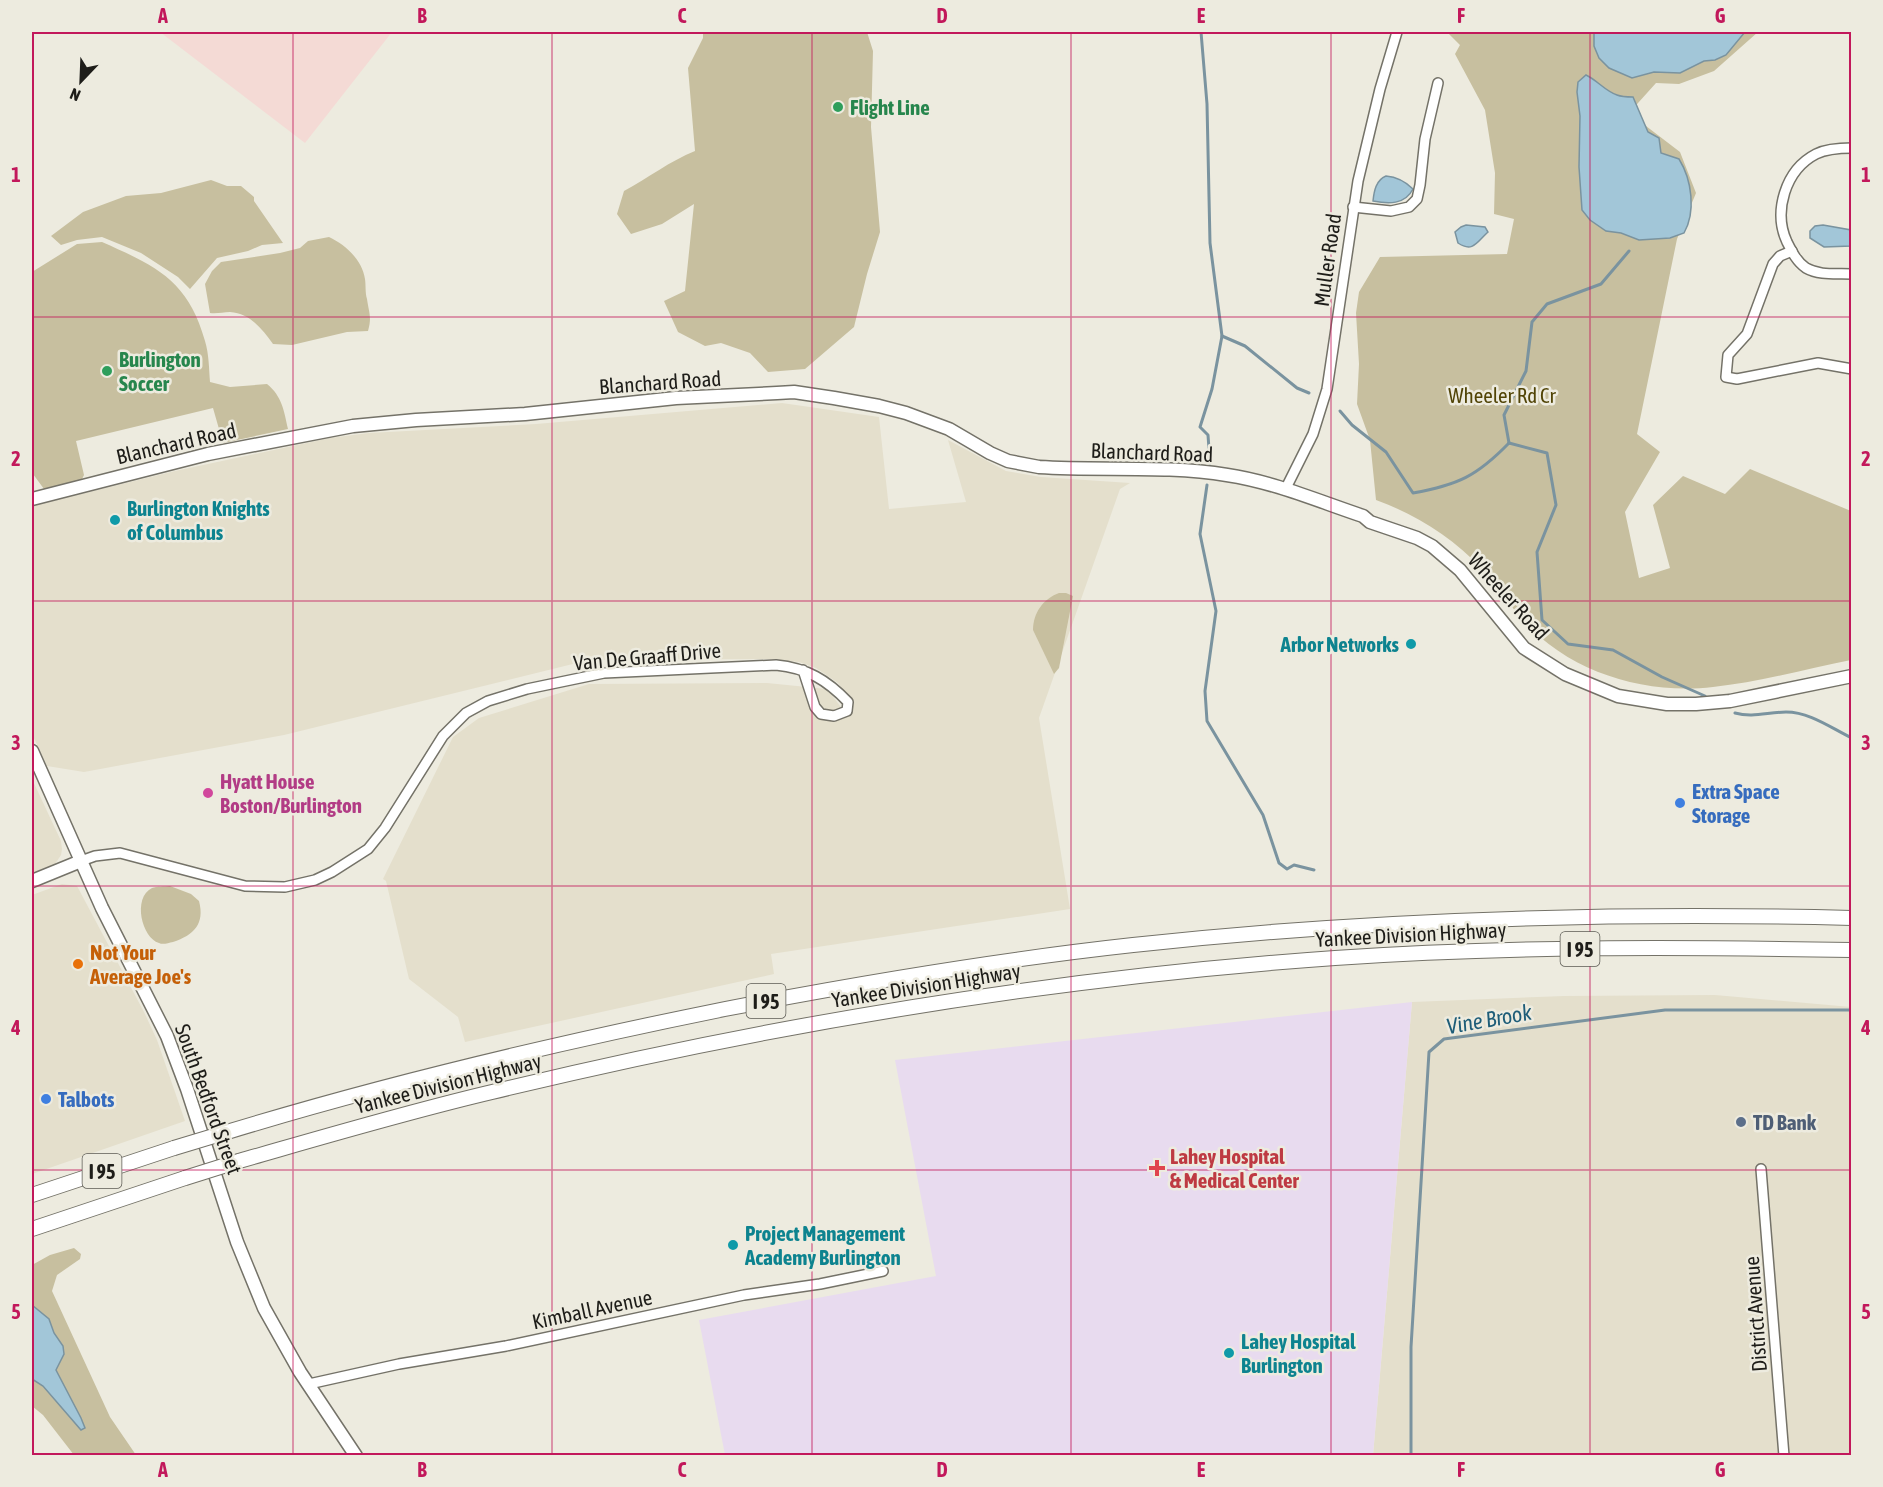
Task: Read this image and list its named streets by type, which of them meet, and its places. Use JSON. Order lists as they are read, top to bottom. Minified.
{"streets":{"highway":["Yankee Division Highway","I 95"],"main road":["Blanchard Road","Wheeler Road","South Bedford Street"],"street":["Muller Road","Van De Graaff Drive","Kimball Avenue","District Avenue"]},"crossings":[["Muller Road","Blanchard Road"],["Muller Road","Wheeler Road"],["Blanchard Road","Wheeler Road"],["Van De Graaff Drive","South Bedford Street"],["South Bedford Street","Kimball Avenue"]],"water":["Vine Brook"],"parks":["Wheeler Rd Cr"],"places":{"other":["Flight Line","Burlington Soccer","Burlington Knights of Columbus","Arbor Networks","Hyatt House Boston/Burlington","Extra Space Storage","Not Your Average Joe's","Talbots","TD Bank","Project Management Academy Burlington","Lahey Hospital Burlington"],"health":["Lahey Hospital & Medical Center"]},"north":"bottom left","grid":{"columns":["A","B","C","D","E","F","G"],"rows":["1","2","3","4","5"]}}
